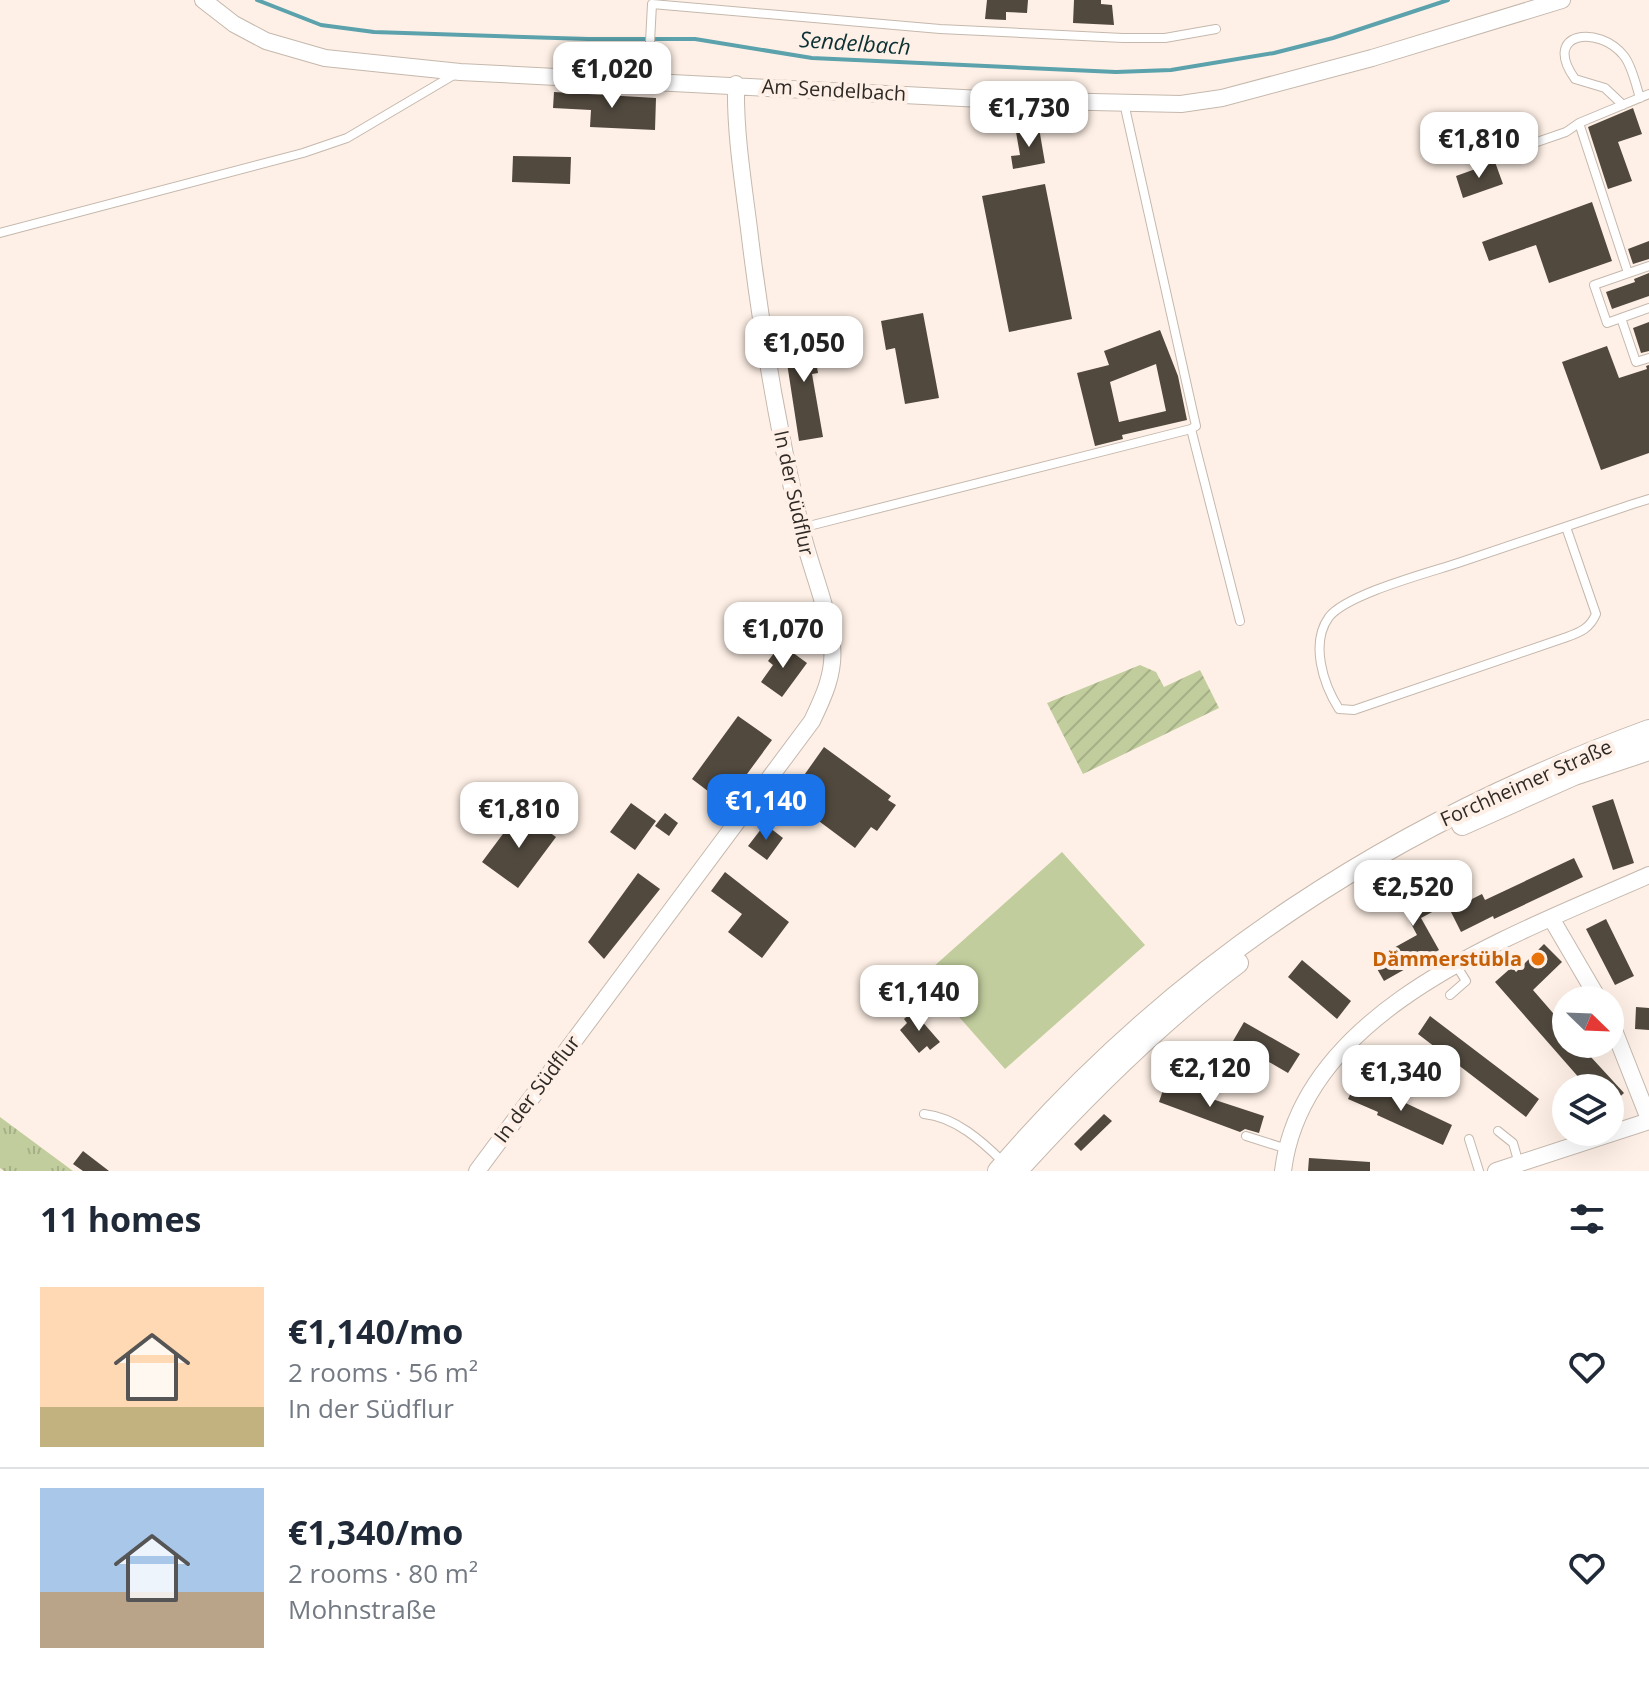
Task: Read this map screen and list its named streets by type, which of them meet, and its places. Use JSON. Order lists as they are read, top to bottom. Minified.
{"streets":{"street":["Am Sendelbach","In der Südflur","Forchheimer Straße"]},"crossings":[["Am Sendelbach","In der Südflur"]],"water":["Sendelbach"],"places":["Dämmerstübla"],"north":"bottom right","page":{"price":["€1,020","€1,730","€1,810","€1,050","€1,070","€1,140","€1,810","€2,520","€1,140","€2,120","€1,340"],"heading":"11 homes","list":[{"name":"€1,140/mo","note":"2 rooms · 56 m² · In der Südflur"},{"name":"€1,340/mo","note":"2 rooms · 80 m² · Mohnstraße"}]}}
